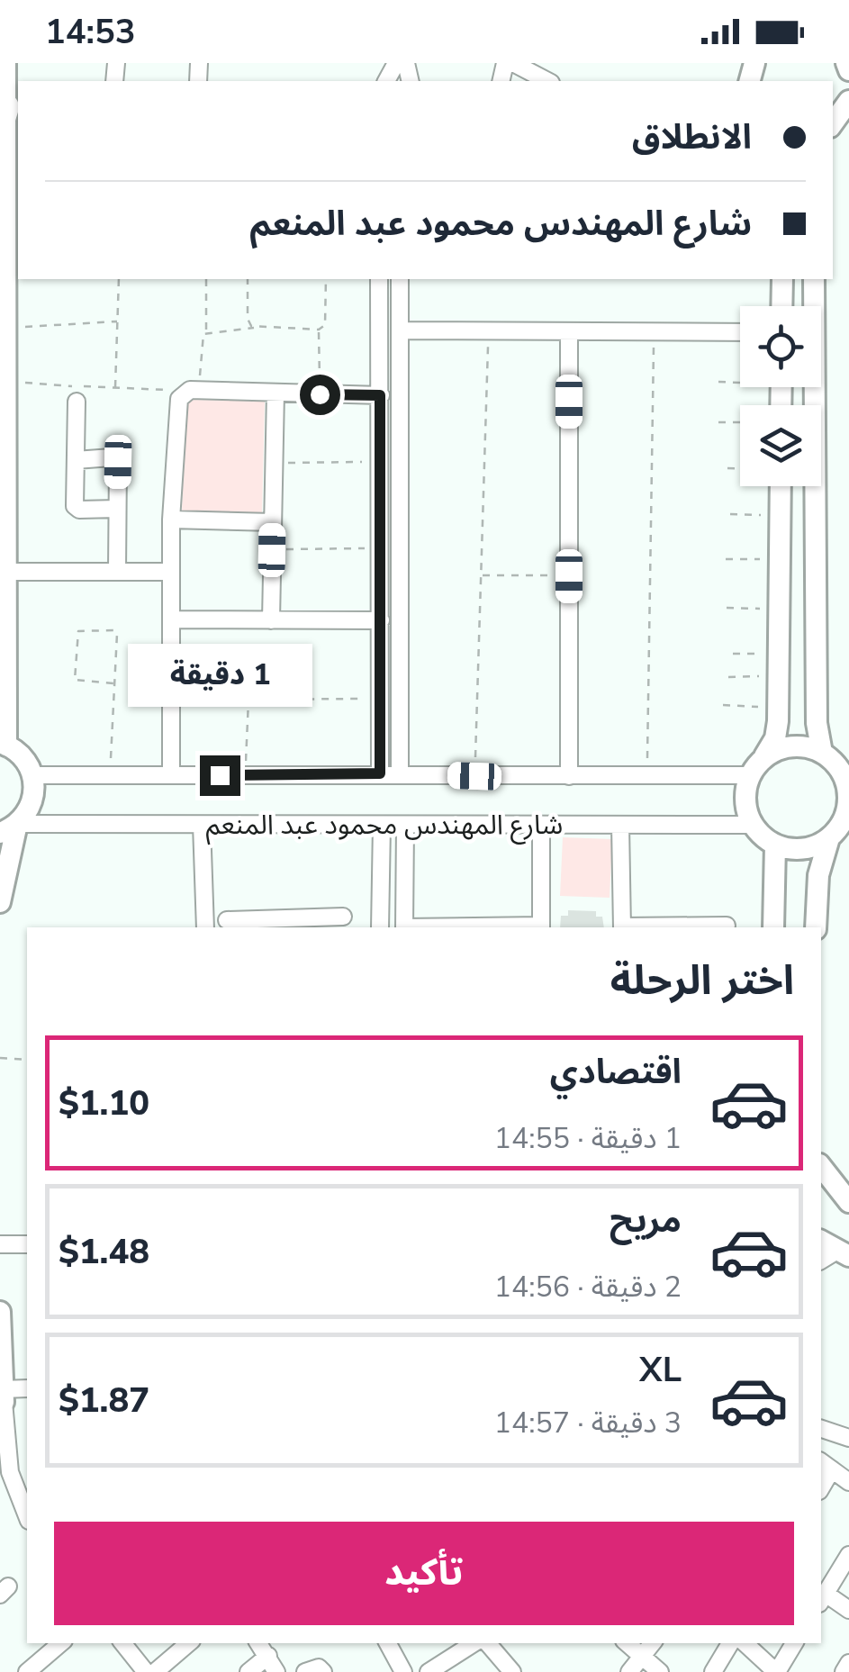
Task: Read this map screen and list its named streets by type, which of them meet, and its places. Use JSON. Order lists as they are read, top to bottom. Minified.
{"streets":{"street":["شارع المهندس محمود عبد المنعم"]},"page":{"status":"14:53","banner":["الانطلاق","شارع المهندس محمود عبد المنعم"],"bubble":"1 دقيقة","heading":"اختر الرحلة","list":[{"name":"اقتصادي","note":"1 دقيقة · 14:55","value":"$1.10"},{"name":"مريح","note":"2 دقيقة · 14:56","value":"$1.48"},{"name":"XL","note":"3 دقيقة · 14:57","value":"$1.87"}],"buttons":"تأكيد"}}
